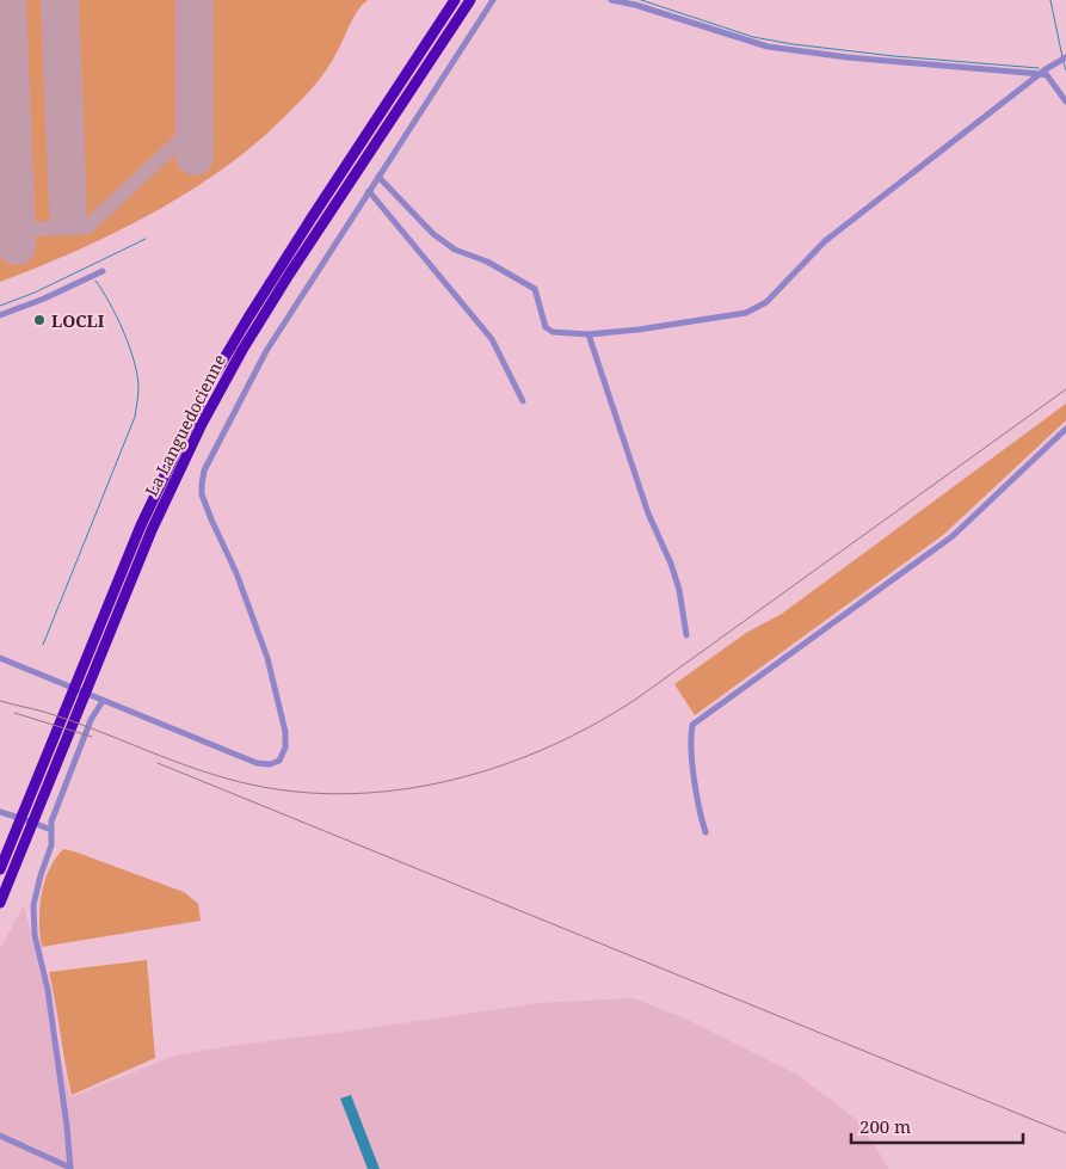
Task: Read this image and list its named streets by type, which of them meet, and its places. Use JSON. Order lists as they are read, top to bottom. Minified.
{"streets":{"highway":["La Languedocienne"]},"places":["LOCLI"],"scale_bar":"200 m"}
